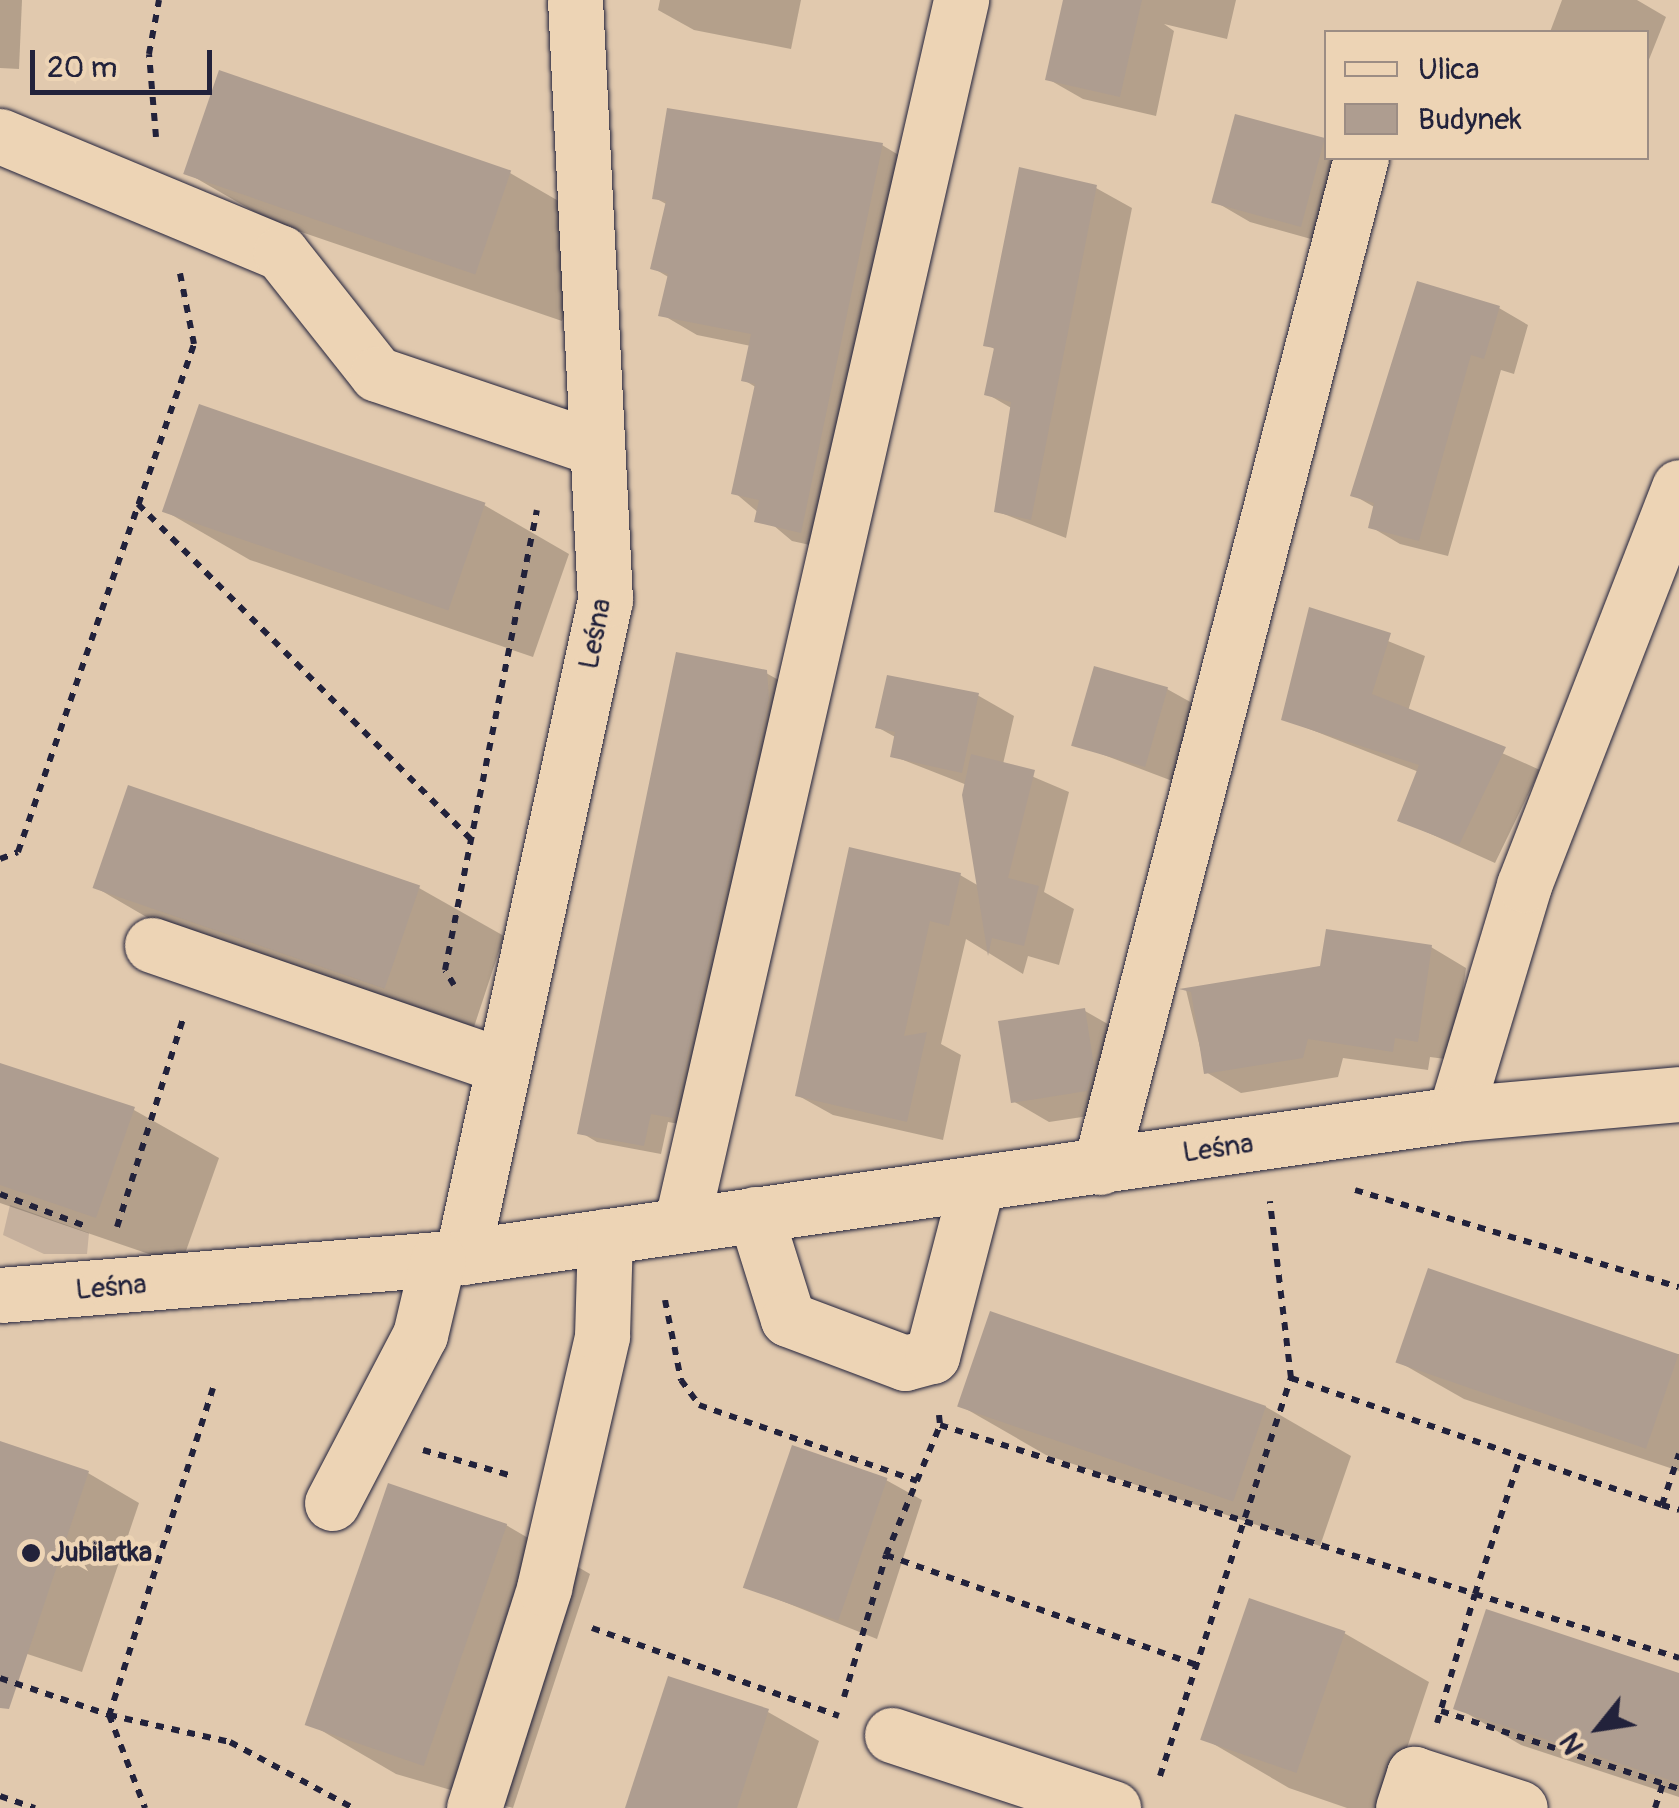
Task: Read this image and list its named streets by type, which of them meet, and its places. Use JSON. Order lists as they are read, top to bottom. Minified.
{"streets":{"street":["Leśna"]},"places":["Jubilatka"],"legend":["Ulica","Budynek"],"scale_bar":"20 m","north":"bottom left"}
